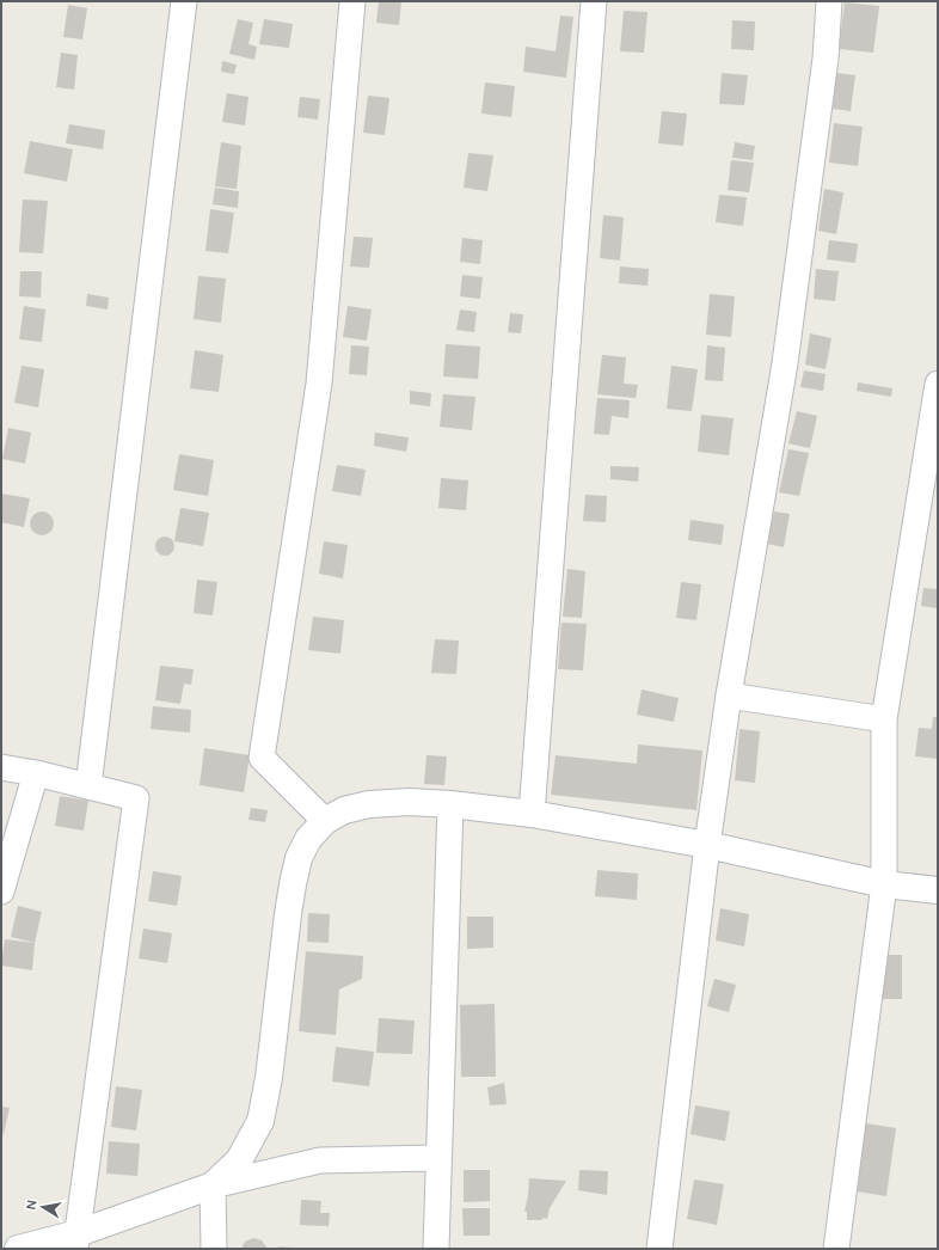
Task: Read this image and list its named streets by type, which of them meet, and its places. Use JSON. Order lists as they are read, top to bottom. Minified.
{"north":"left"}
